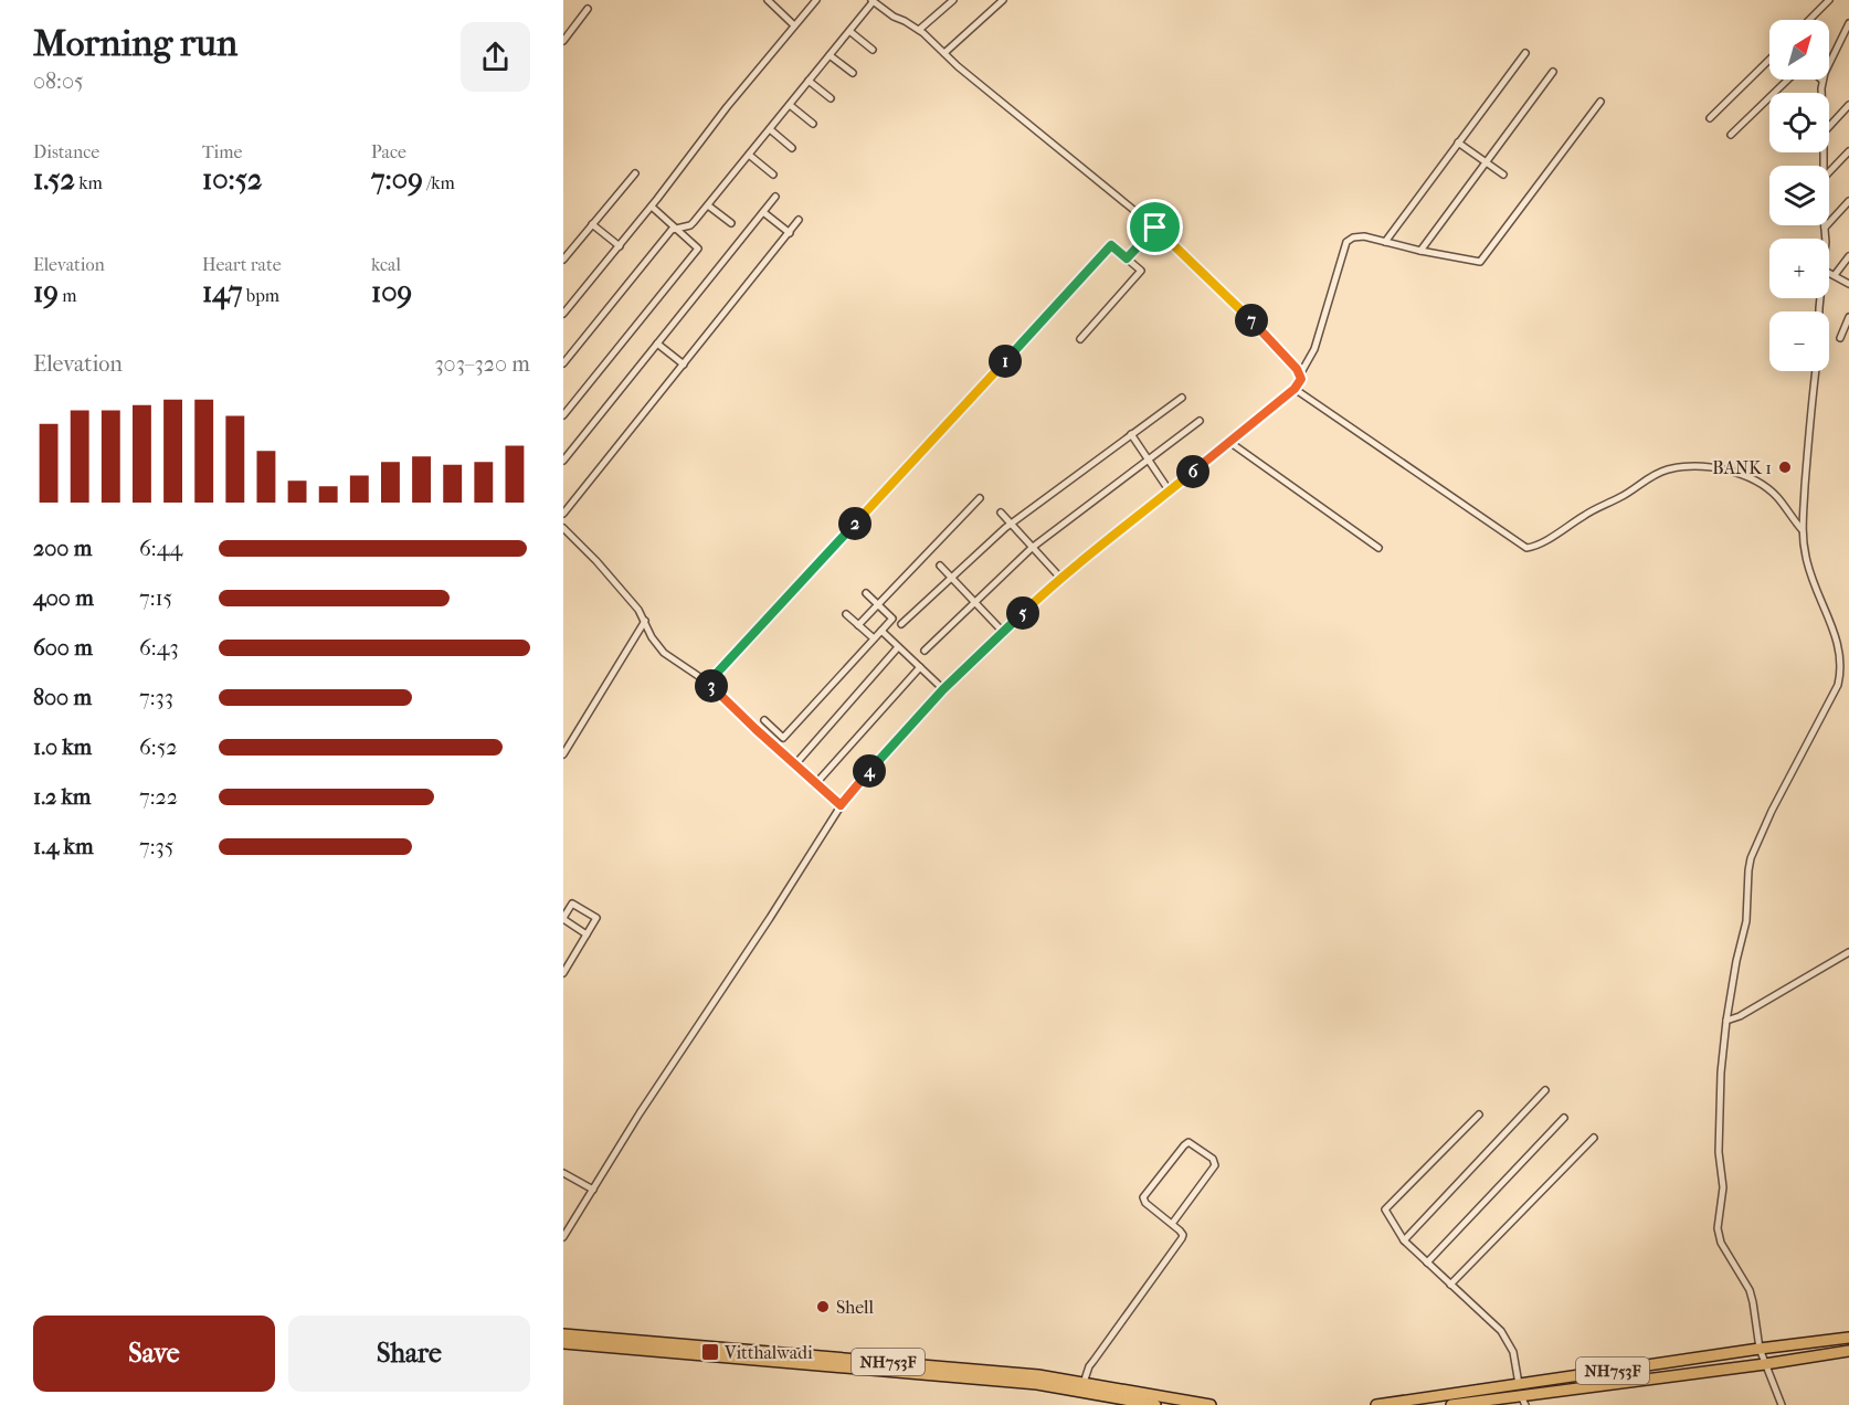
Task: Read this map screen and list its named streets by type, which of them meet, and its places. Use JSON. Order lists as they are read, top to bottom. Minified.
{"streets":{"highway":["NH753F"]},"places":{"other":["BANK 1","Shell"],"transit":["Vitthalwadi"]},"north":"top right","page":{"heading":["Morning run","08:05"],"map_buttons":["+","−"],"stats":[["Distance","1.52 km"],["Time","10:52"],["Pace","7:09 /km"],["Elevation","19 m"],["Heart rate","147 bpm"],["kcal","109"]],"pins":["7","1","6","2","5","3","4"],"chart":["Elevation","303–320 m"],"list":[{"name":"200 m","note":"6:44"},{"name":"400 m","note":"7:15"},{"name":"600 m","note":"6:43"},{"name":"800 m","note":"7:33"},{"name":"1.0 km","note":"6:52"},{"name":"1.2 km","note":"7:22"},{"name":"1.4 km","note":"7:35"}],"buttons":["Save","Share"]}}
